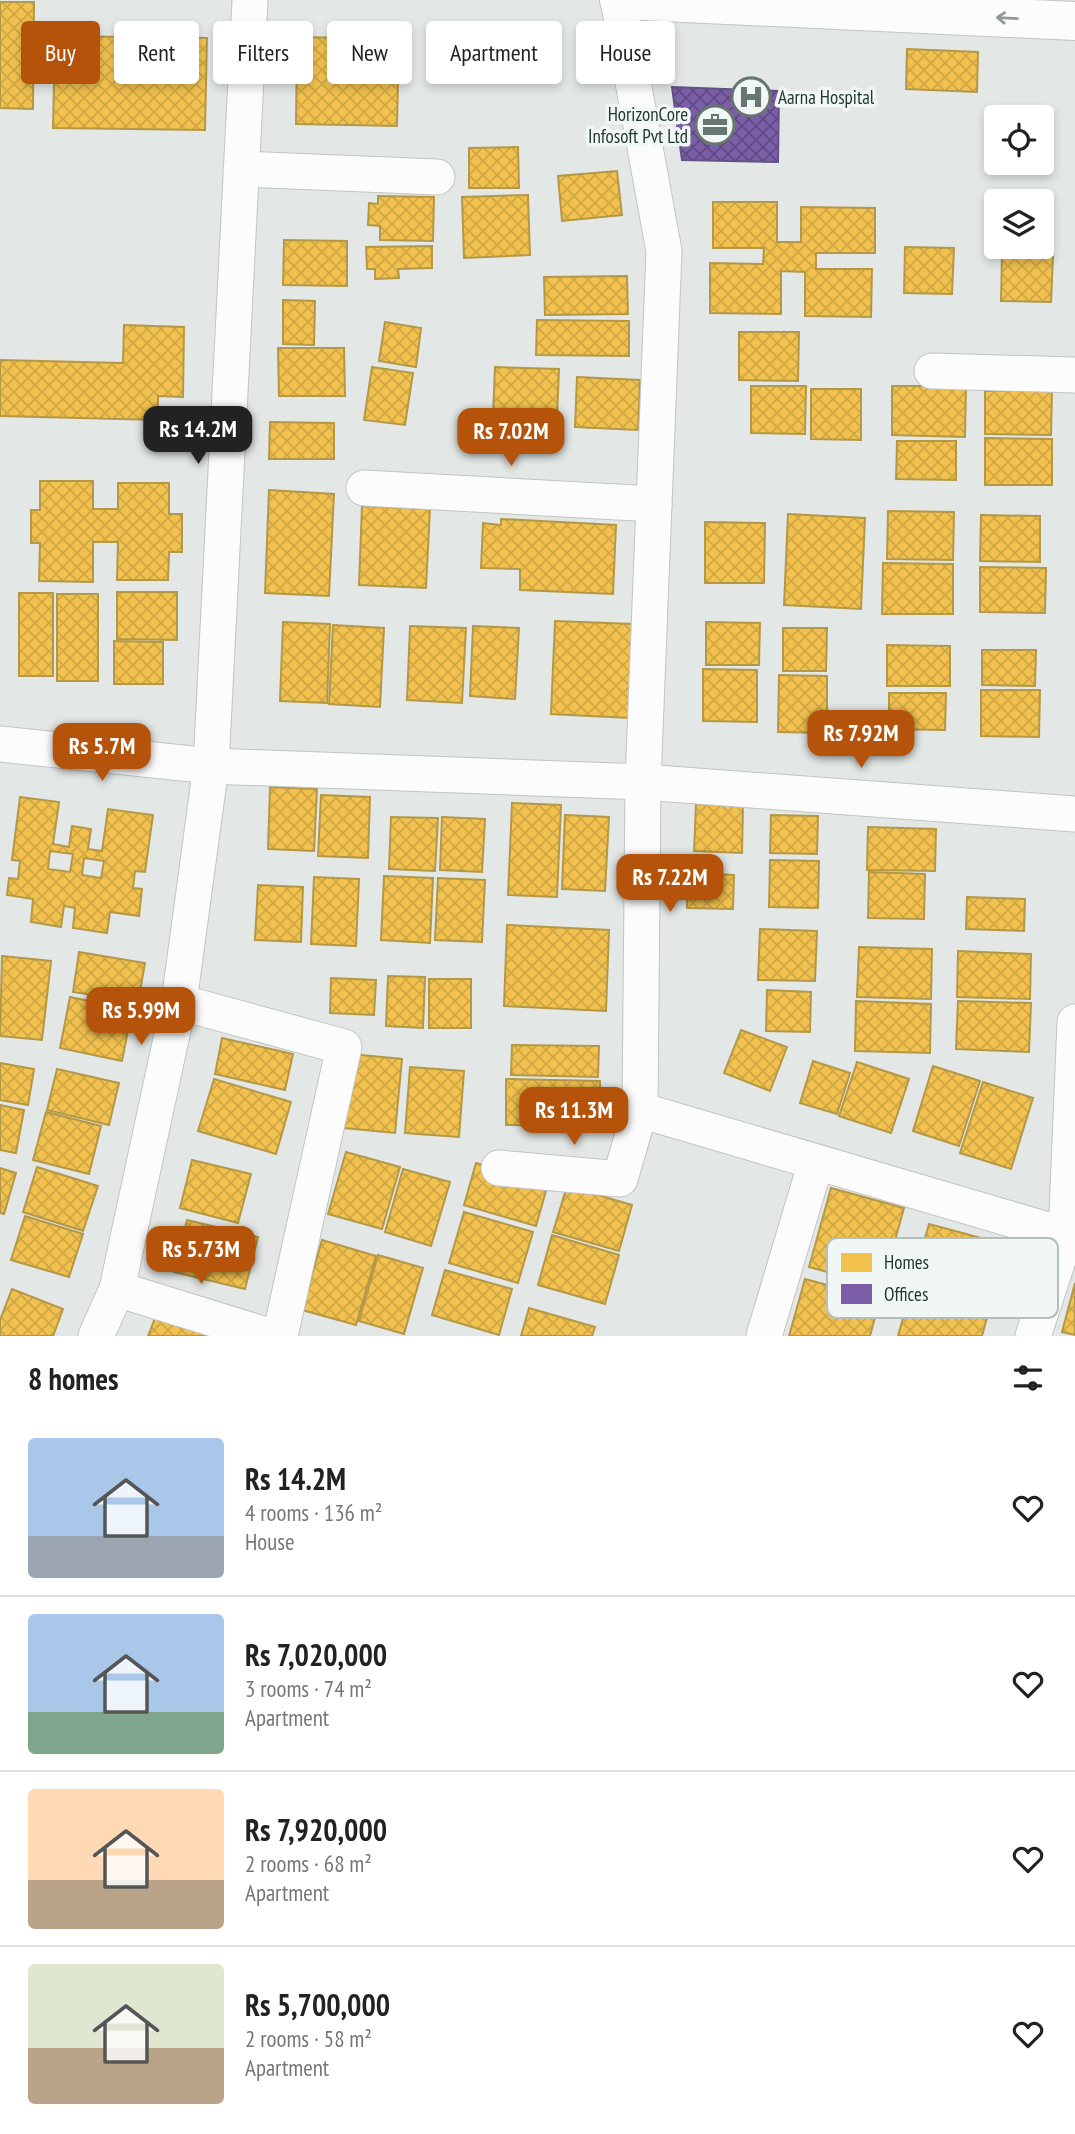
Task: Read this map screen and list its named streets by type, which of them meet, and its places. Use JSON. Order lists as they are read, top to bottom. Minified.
{"places":{"hospital":["Aarna Hospital"],"office":["HorizonCore Infosoft Pvt Ltd"]},"legend":["Homes","Offices"],"page":{"chip":["Buy","Rent","Filters","New","Apartment","House"],"price":["Rs 14.2M","Rs 7.02M","Rs 7.92M","Rs 5.7M","Rs 7.22M","Rs 5.99M","Rs 11.3M","Rs 5.73M"],"heading":"8 homes","list":[{"name":"Rs 14.2M","note":"4 rooms · 136 m² · House"},{"name":"Rs 7,020,000","note":"3 rooms · 74 m² · Apartment"},{"name":"Rs 7,920,000","note":"2 rooms · 68 m² · Apartment"},{"name":"Rs 5,700,000","note":"2 rooms · 58 m² · Apartment"}]}}
